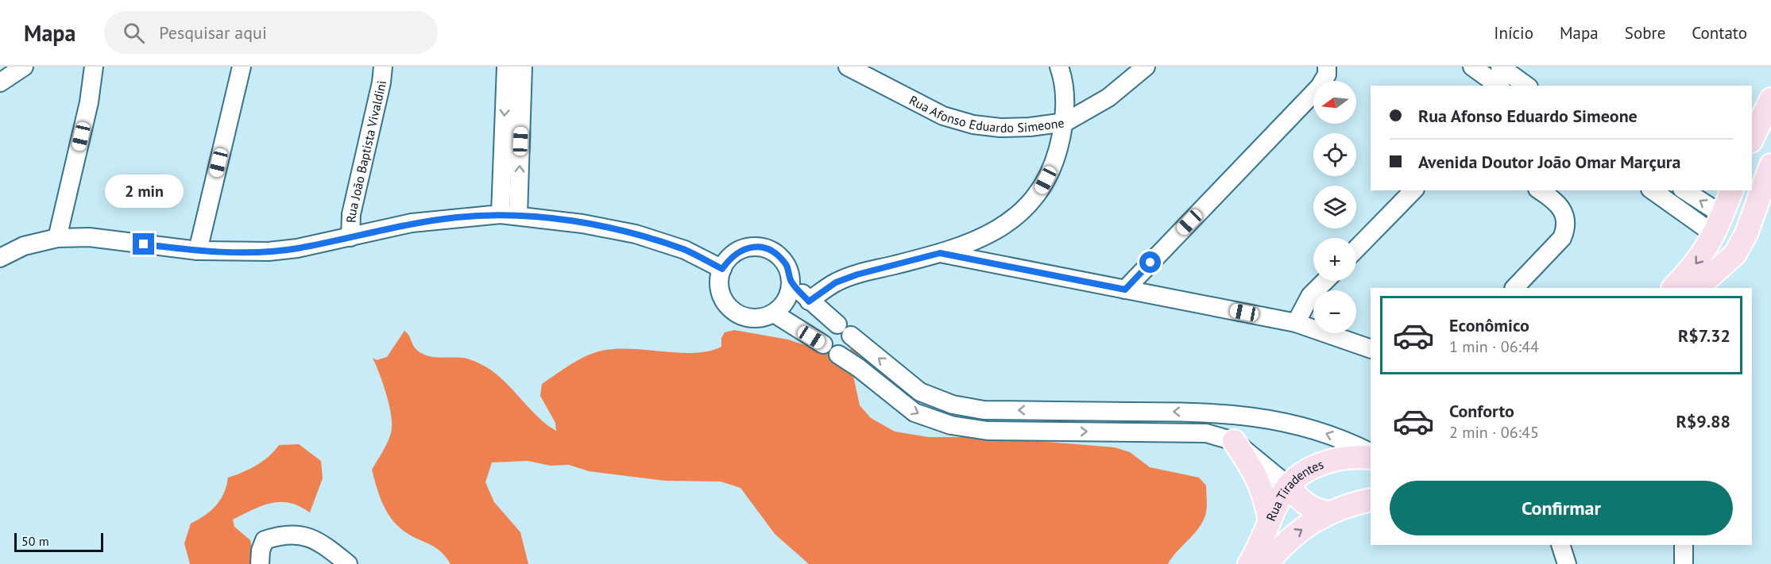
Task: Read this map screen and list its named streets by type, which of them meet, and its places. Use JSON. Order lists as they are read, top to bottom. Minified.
{"streets":{"main road":["Rua Tiradentes"],"street":["Rua Afonso Eduardo Simeone","Rua João Baptista Vivaldini"]},"scale_bar":"50 m","north":"left","page":{"header":"Mapa","search":"Pesquisar aqui","nav":["Início","Mapa","Sobre","Contato"],"map_buttons":["+","−"],"banner":["Rua Afonso Eduardo Simeone","Avenida Doutor João Omar Marçura"],"bubble":"2 min","list":[{"name":"Econômico","note":"1 min · 06:44","value":"R$7.32"},{"name":"Conforto","note":"2 min · 06:45","value":"R$9.88"}],"buttons":"Confirmar","scale":"50 m"}}
